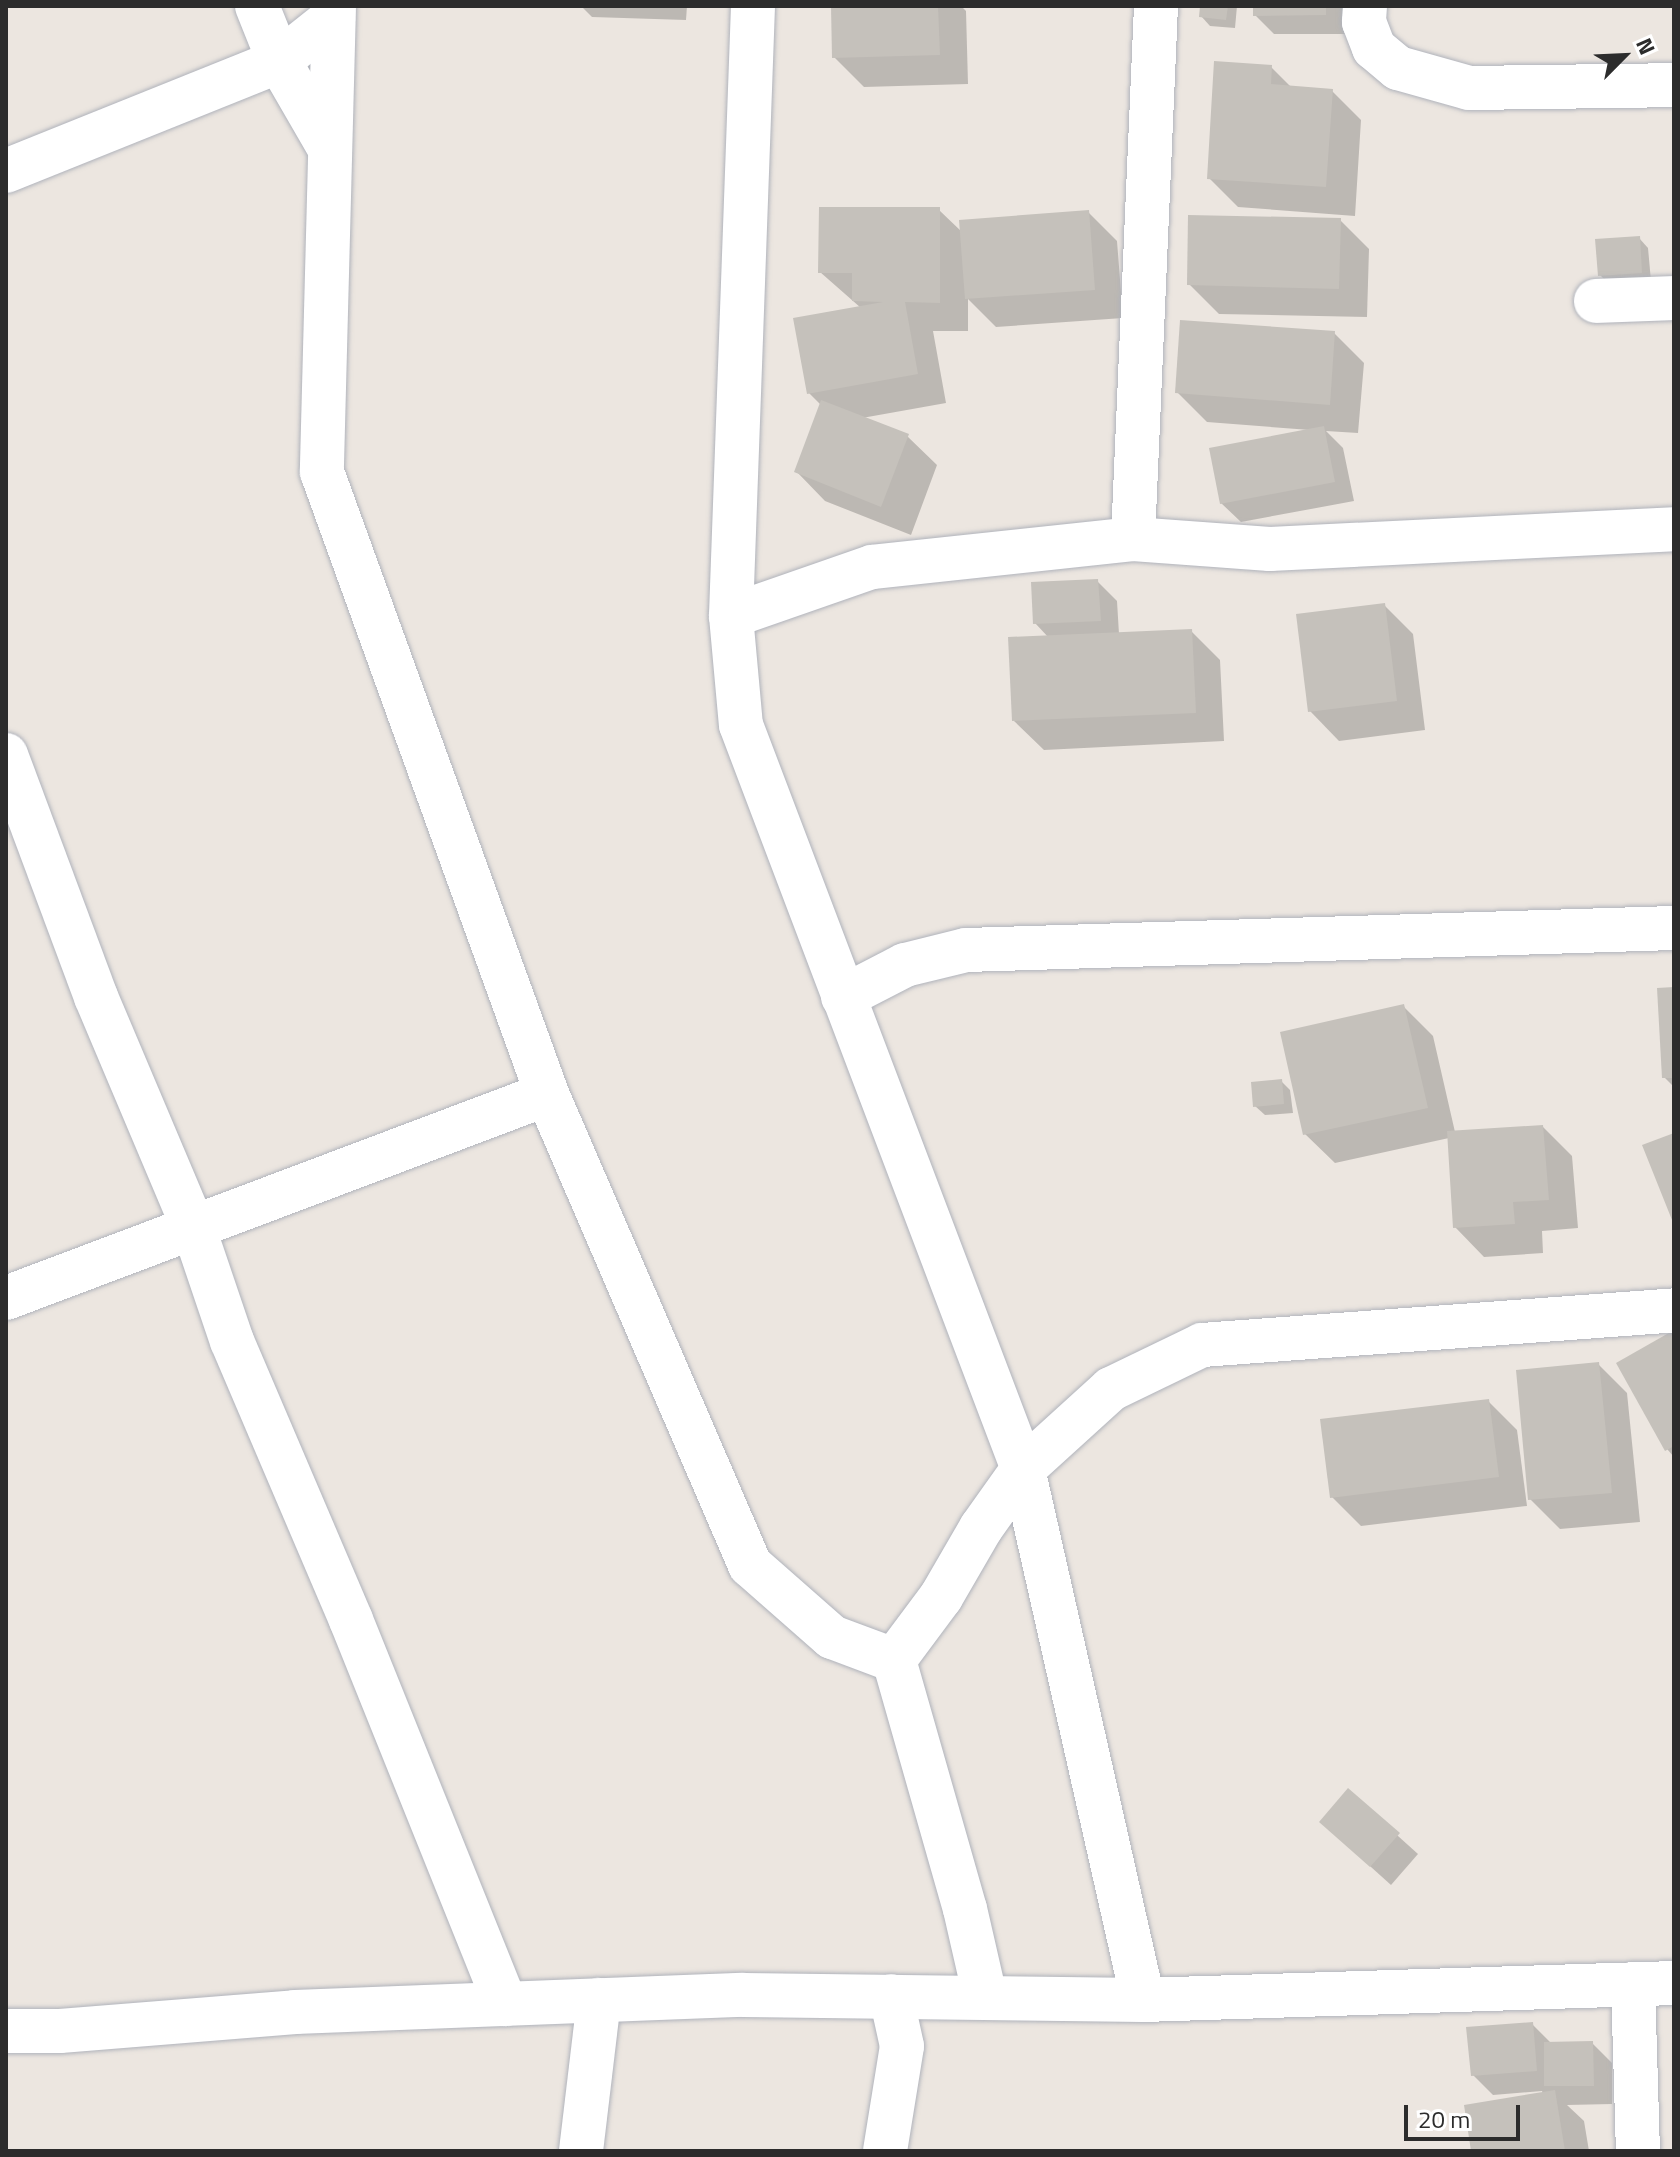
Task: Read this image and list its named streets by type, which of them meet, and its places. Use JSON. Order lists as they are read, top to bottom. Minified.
{"scale_bar":"20 m","north":"top right"}
